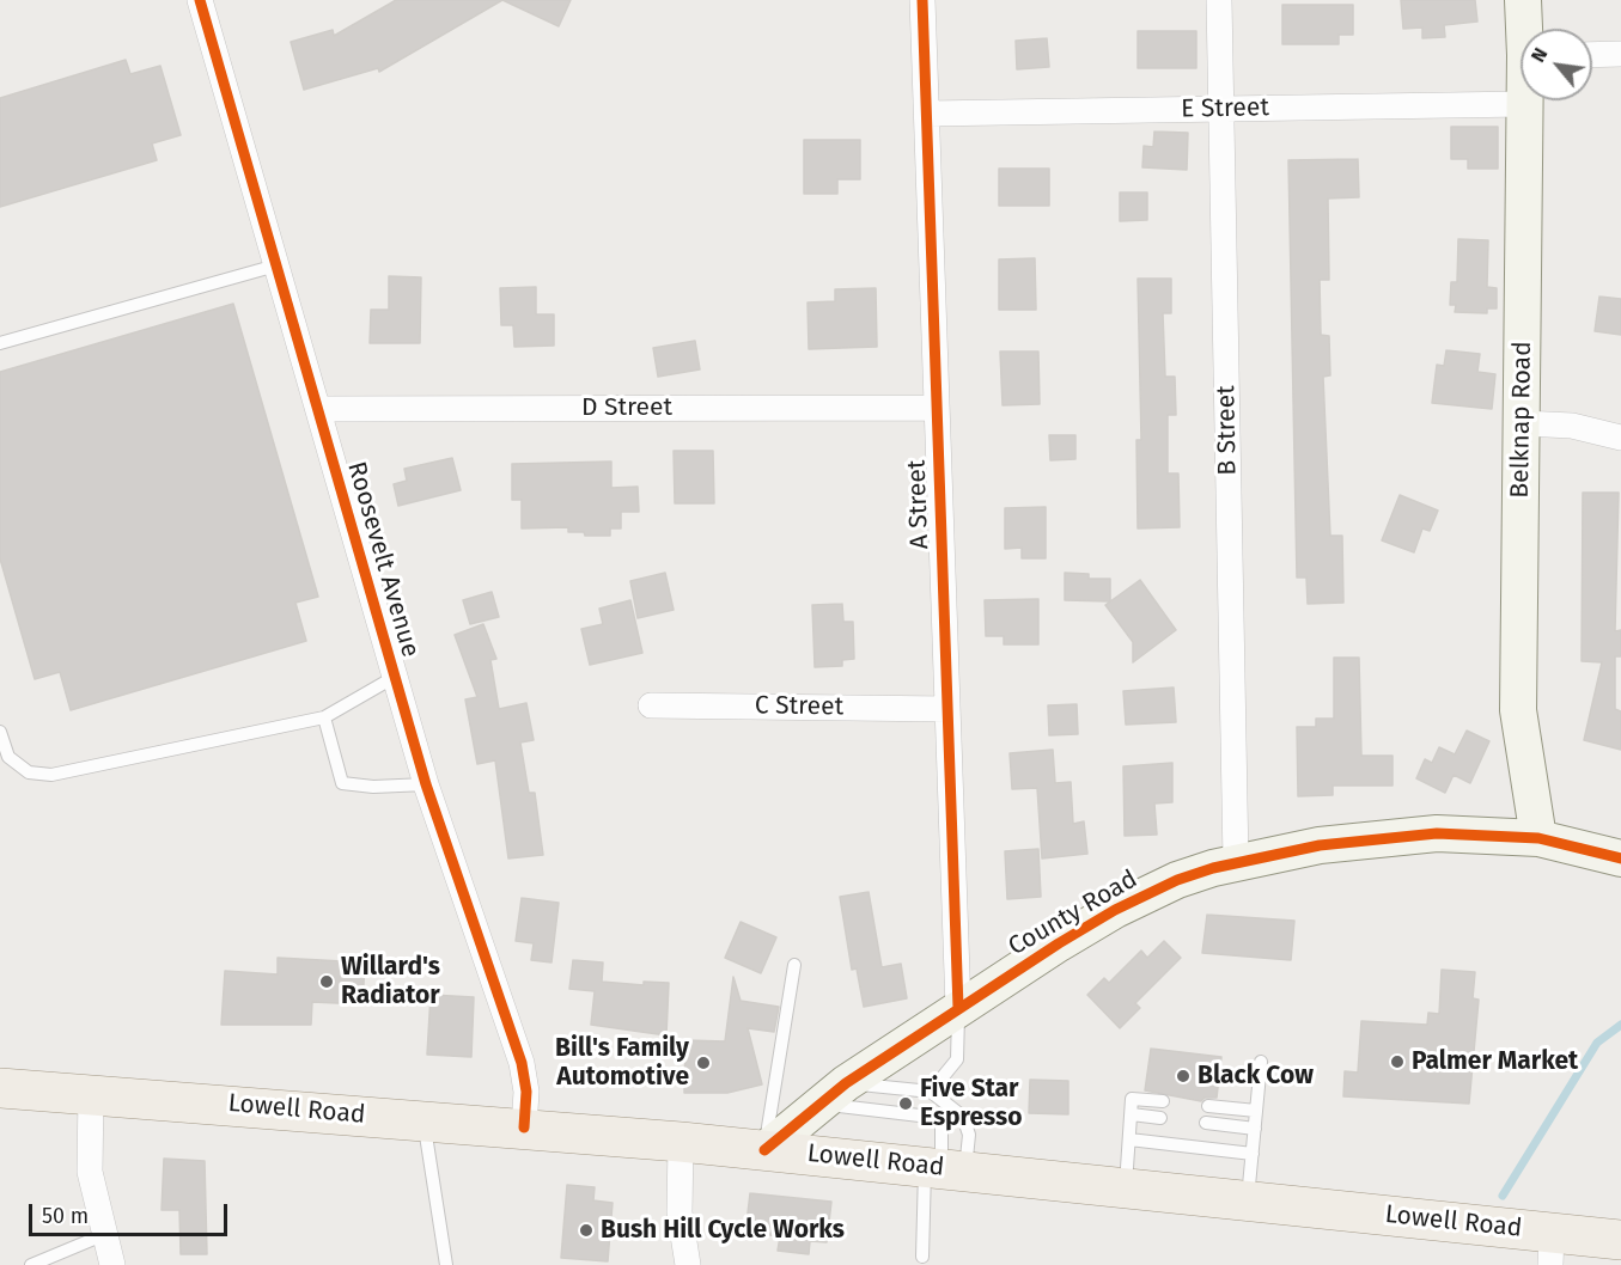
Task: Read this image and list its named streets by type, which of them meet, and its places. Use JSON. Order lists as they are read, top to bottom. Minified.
{"streets":{"main road":["Lowell Road"],"street":["E Street","D Street","Belknap Road","B Street","A Street","Roosevelt Avenue","C Street","County Road"]},"crossings":[["E Street","Belknap Road"],["E Street","B Street"],["E Street","A Street"],["D Street","A Street"],["D Street","Roosevelt Avenue"],["Belknap Road","County Road"],["B Street","County Road"],["A Street","C Street"],["A Street","County Road"],["Roosevelt Avenue","Lowell Road"],["County Road","Lowell Road"]],"places":["Willard's Radiator","Palmer Market","Bill's Family Automotive","Black Cow","Five Star Espresso","Bush Hill Cycle Works"],"scale_bar":"50 m","north":"top left"}
